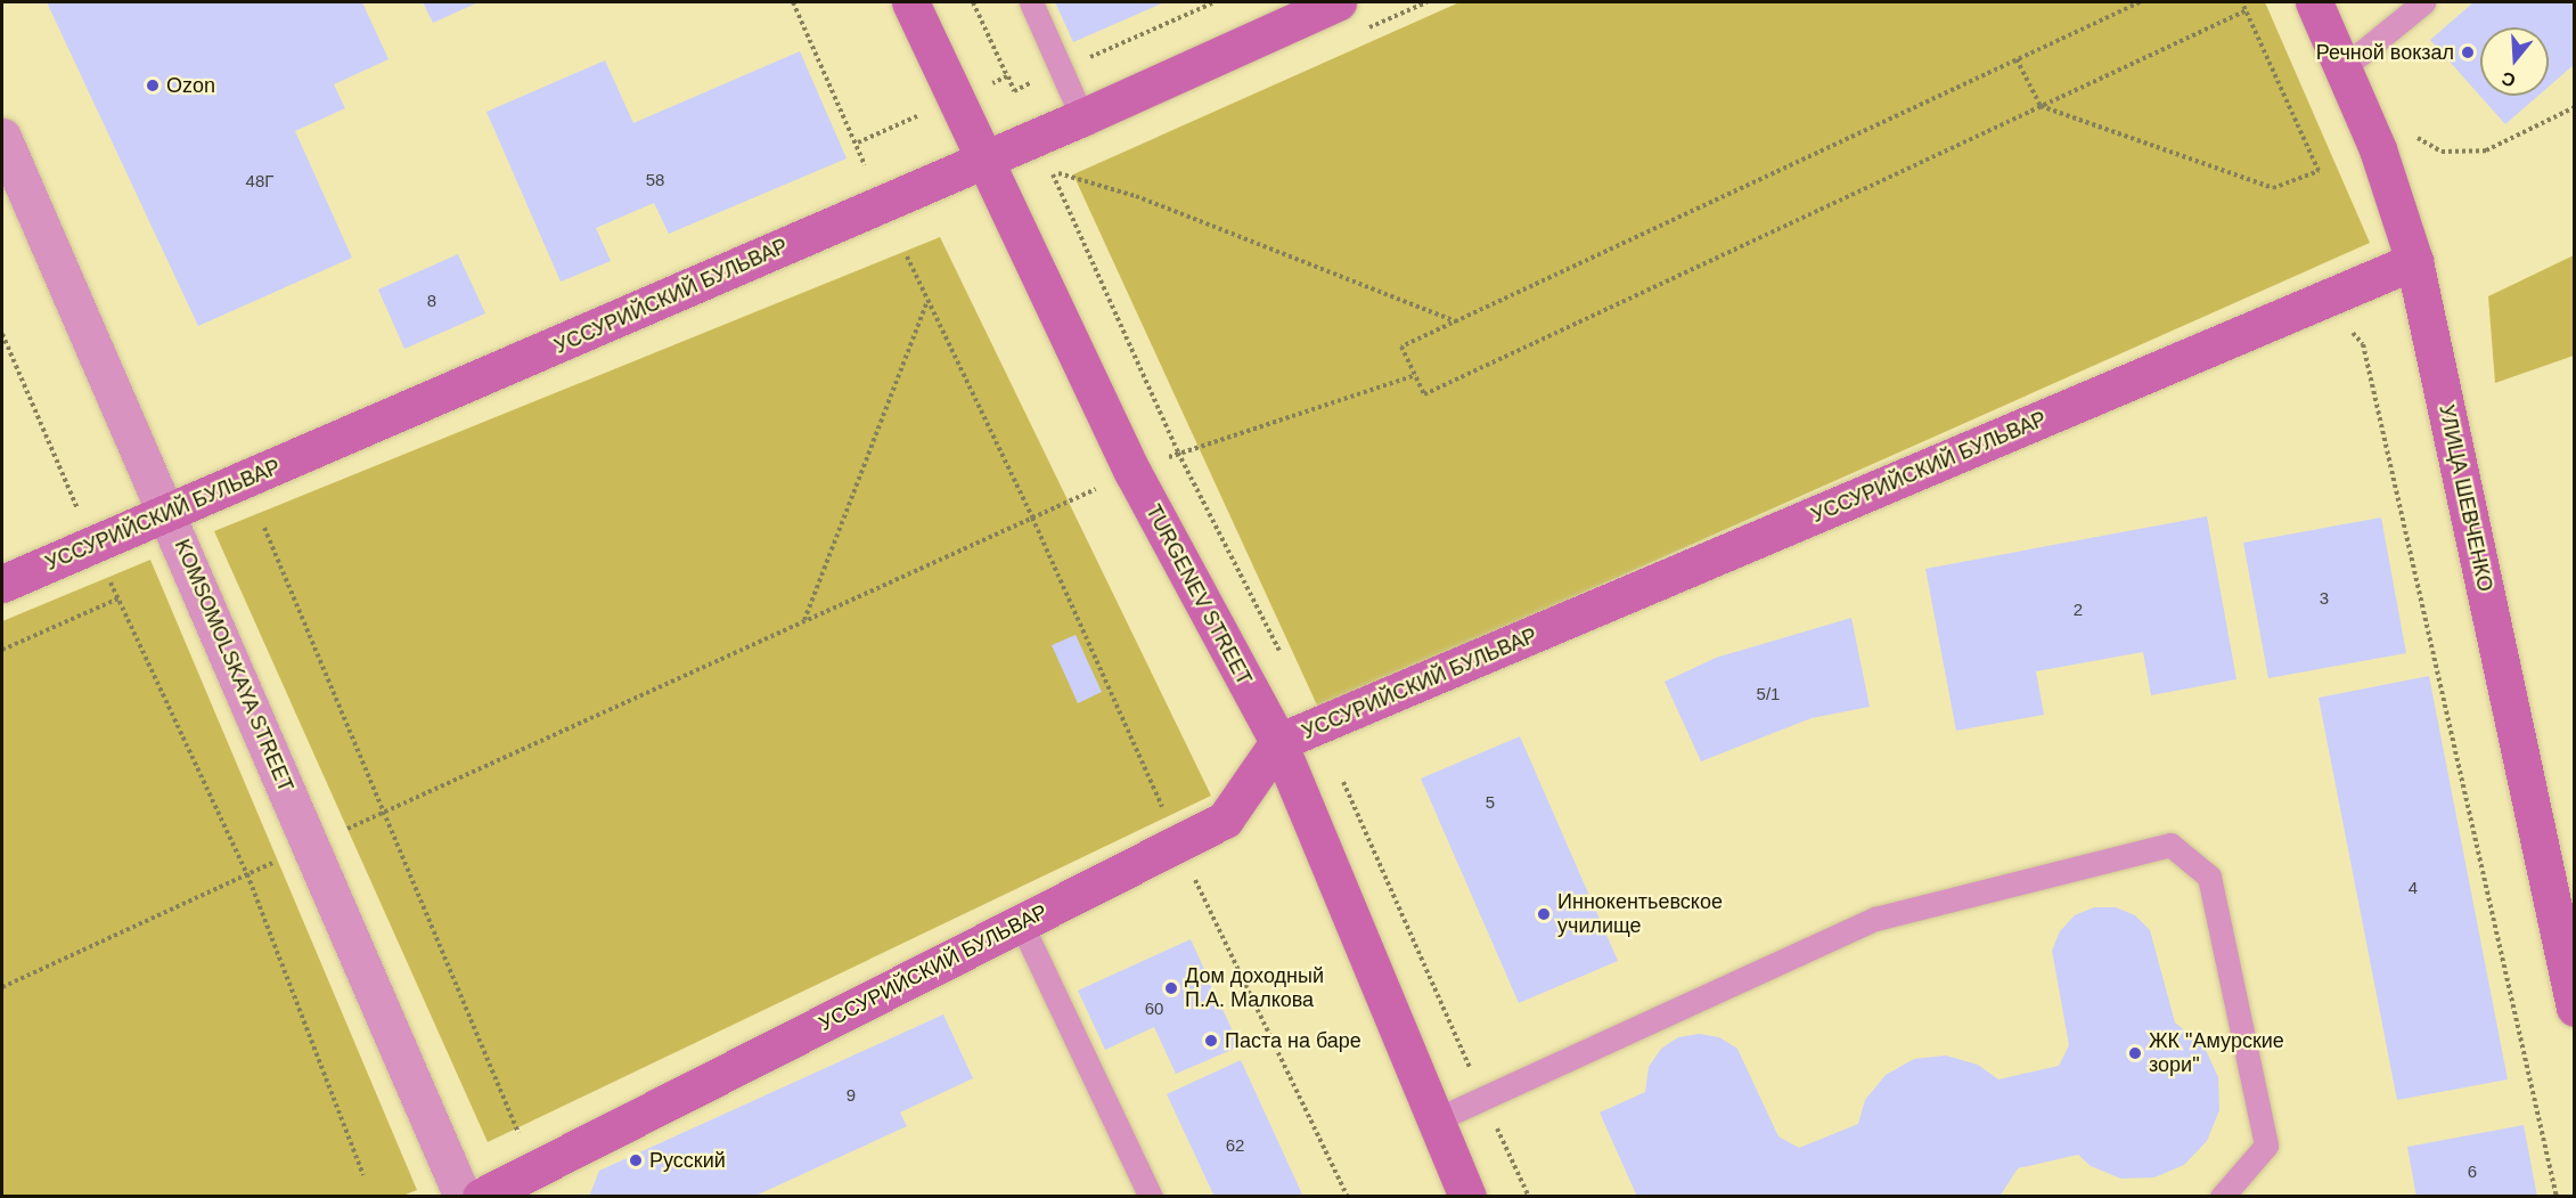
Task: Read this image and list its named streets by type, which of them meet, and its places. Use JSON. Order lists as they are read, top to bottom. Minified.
{"streets":{"street":["УССУРИЙСКИЙ БУЛЬВАР","УЛИЦА ШЕВЧЕНКО","TURGENEV STREET","KOMSOMOLSKAYA STREET"]},"crossings":[["УССУРИЙСКИЙ БУЛЬВАР","УЛИЦА ШЕВЧЕНКО"],["УССУРИЙСКИЙ БУЛЬВАР","TURGENEV STREET"],["УССУРИЙСКИЙ БУЛЬВАР","KOMSOMOLSKAYA STREET"]],"places":["Речной вокзал","Ozon","Иннокентьевское училище","Дом доходный П.А. Малкова","Паста на баре","ЖК \"Амурские зори\"","Русский"],"house_numbers":["58","48Г","8","3","2","5/1","5","4","60","9","62","6"],"north":"bottom"}
